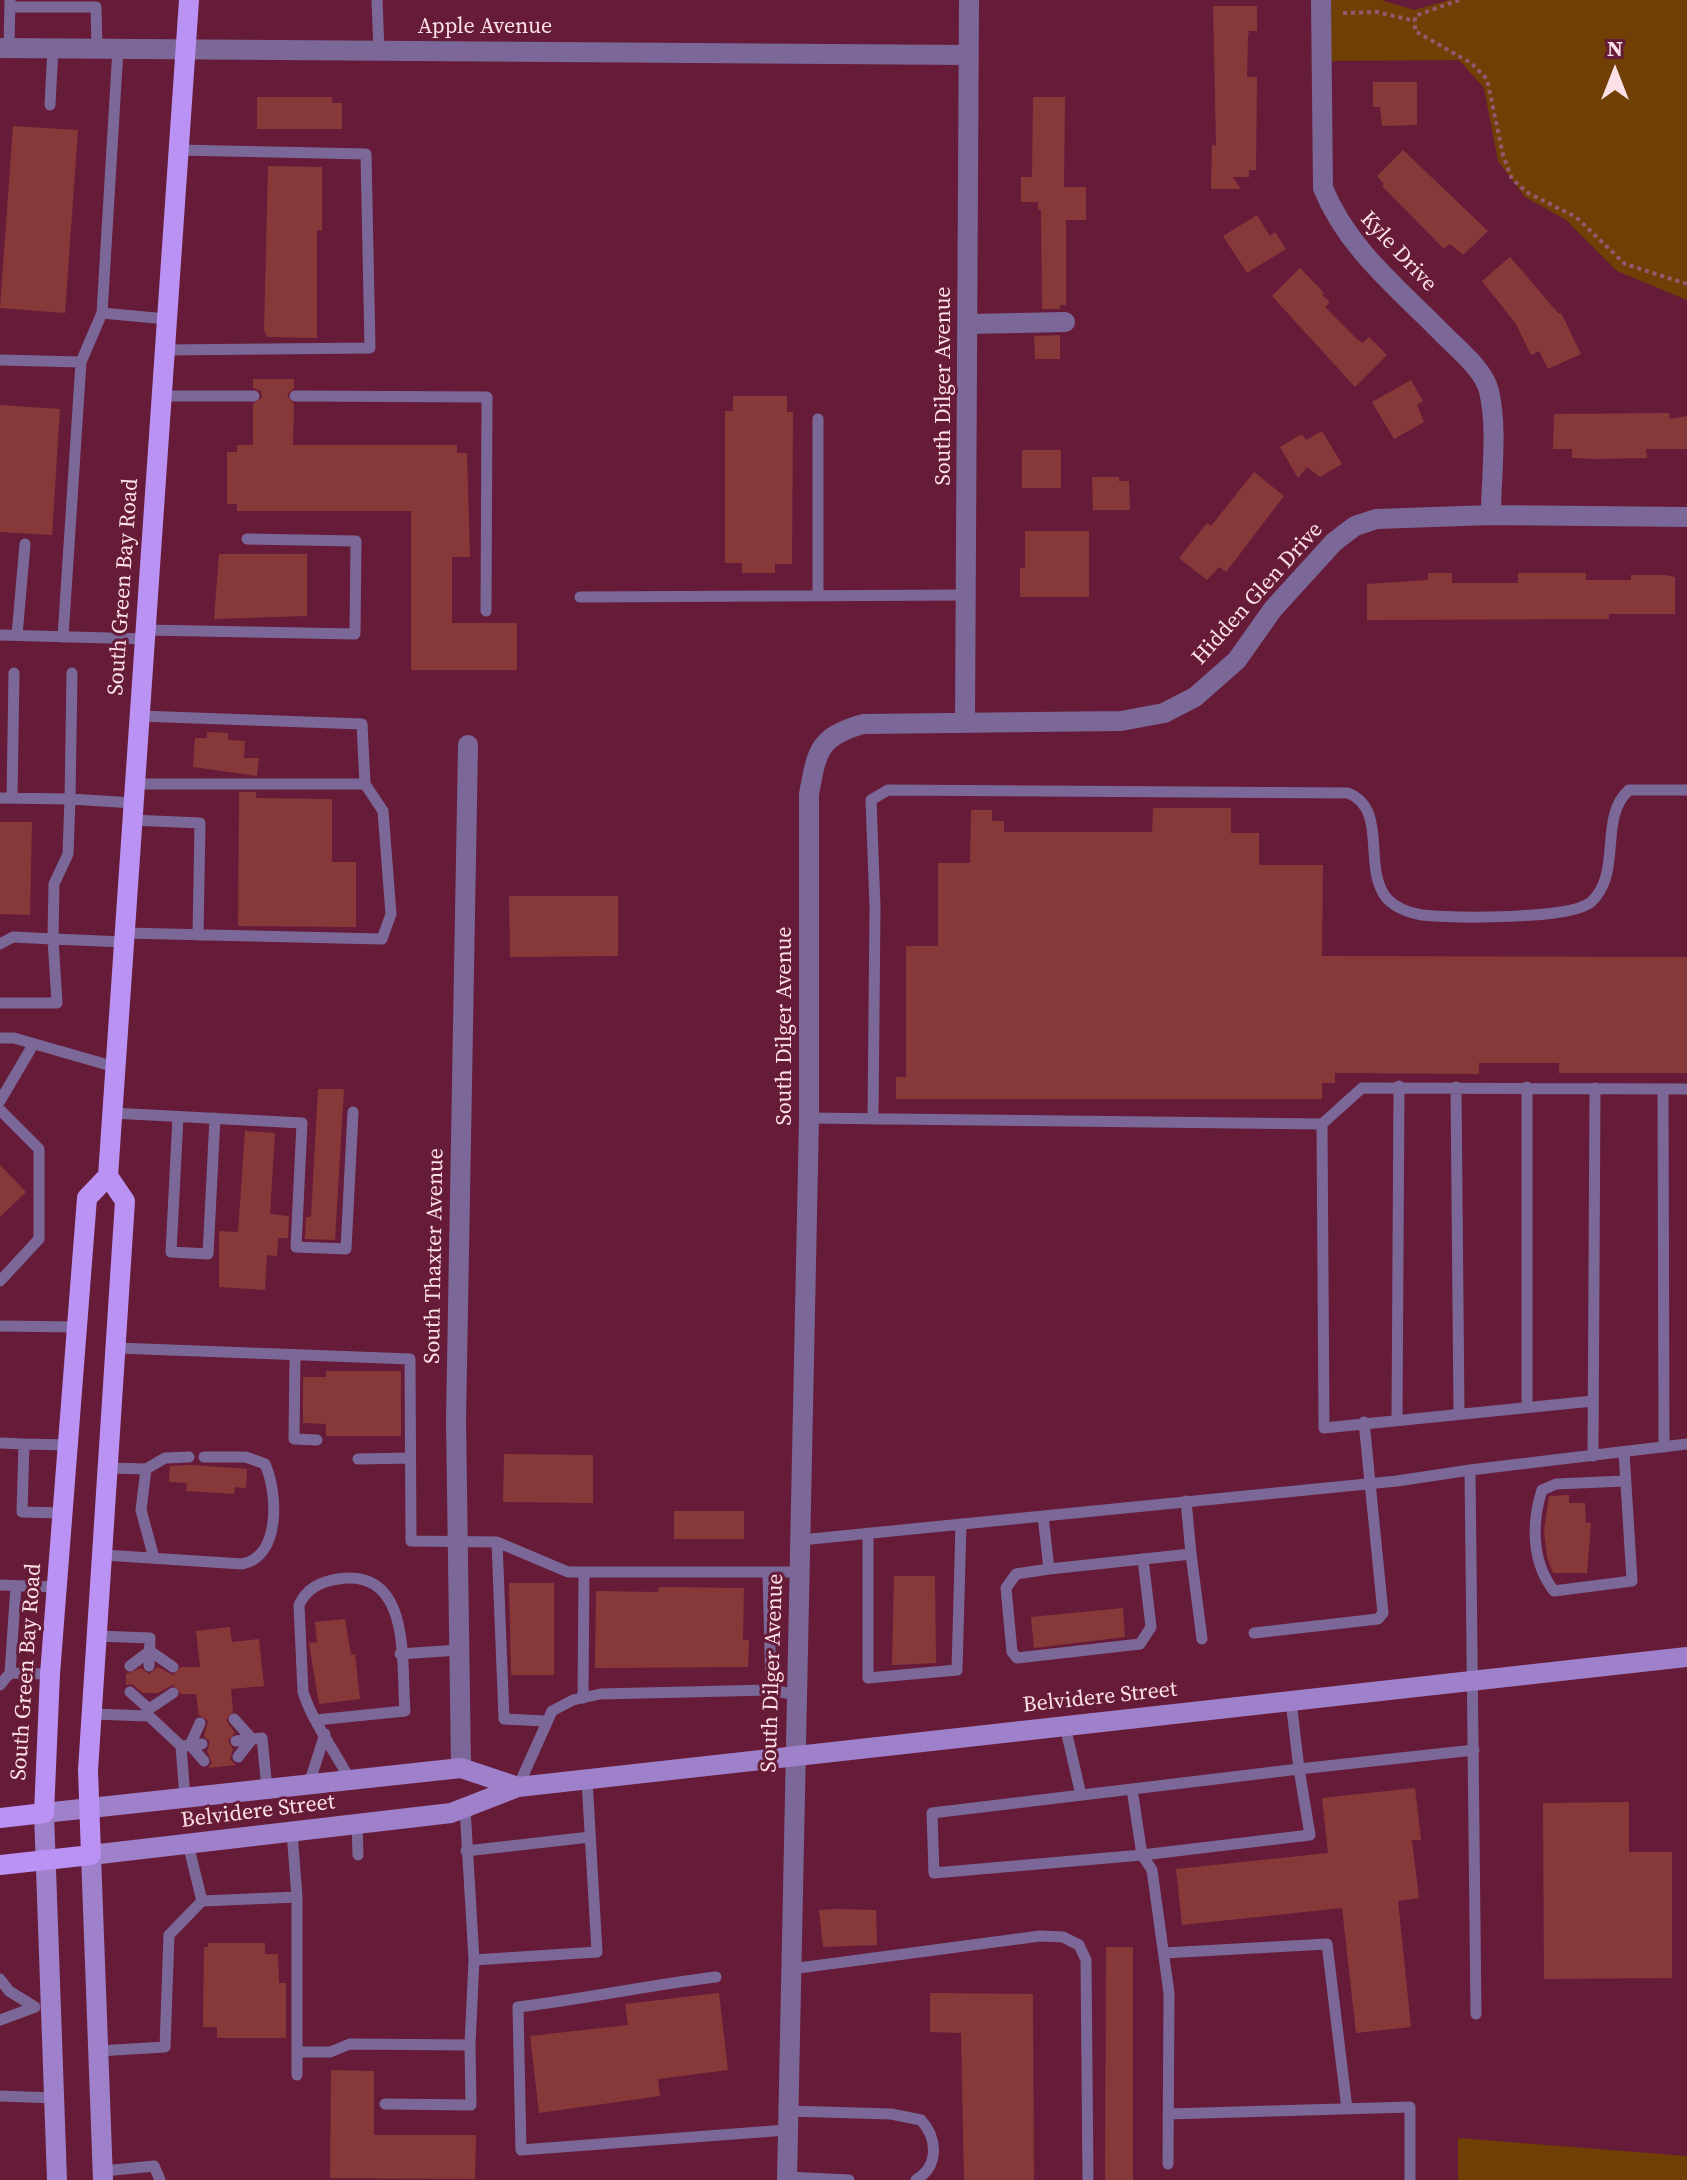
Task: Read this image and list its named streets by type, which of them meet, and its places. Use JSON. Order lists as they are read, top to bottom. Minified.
{"streets":{"main road":["South Green Bay Road","Belvidere Street"],"street":["Apple Avenue","Kyle Drive","South Dilger Avenue","Hidden Glen Drive","South Thaxter Avenue"]},"crossings":[["Apple Avenue","South Dilger Avenue"],["Apple Avenue","South Green Bay Road"],["Kyle Drive","Hidden Glen Drive"],["South Dilger Avenue","Hidden Glen Drive"],["South Dilger Avenue","Belvidere Street"],["South Green Bay Road","Belvidere Street"],["South Thaxter Avenue","Belvidere Street"]],"north":"top"}
